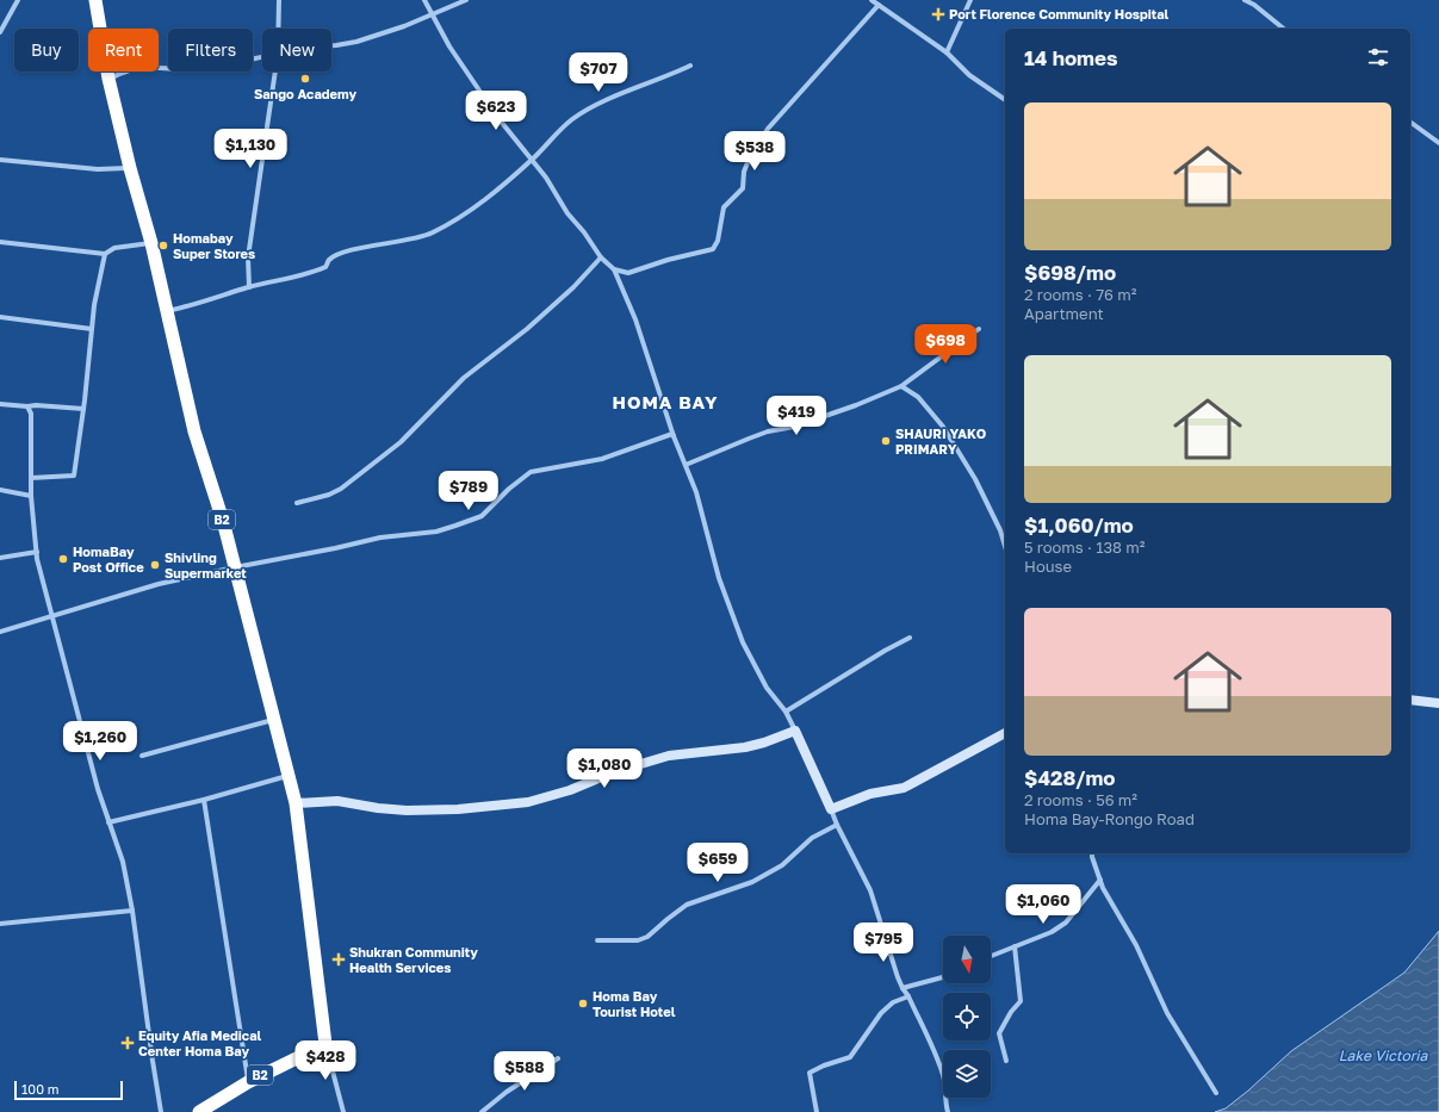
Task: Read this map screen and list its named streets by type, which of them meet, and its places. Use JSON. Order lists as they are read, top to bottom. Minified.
{"streets":{"highway":["B2"]},"districts":["HOMA BAY"],"water":["Lake Victoria"],"places":{"health":["Port Florence Community Hospital","Shukran Community Health Services","Equity Afia Medical Center Homa Bay"],"other":["Sango Academy","Homabay Super Stores","SHAURI YAKO PRIMARY","HomaBay Post Office","Shivling Supermarket","Homa Bay Tourist Hotel"]},"scale_bar":"100 m","north":"bottom","page":{"chip":["Buy","Rent","Filters","New"],"heading":"14 homes","price":["$707","$623","$1,130","$538","$698","$419","$789","$1,260","$1,080","$659","$1,060","$795","$428","$588"],"list":[{"name":"$698/mo","note":"2 rooms · 76 m² · Apartment"},{"name":"$1,060/mo","note":"5 rooms · 138 m² · House"},{"name":"$428/mo","note":"2 rooms · 56 m² · Homa Bay-Rongo Road"}],"scale":"100 m"}}
